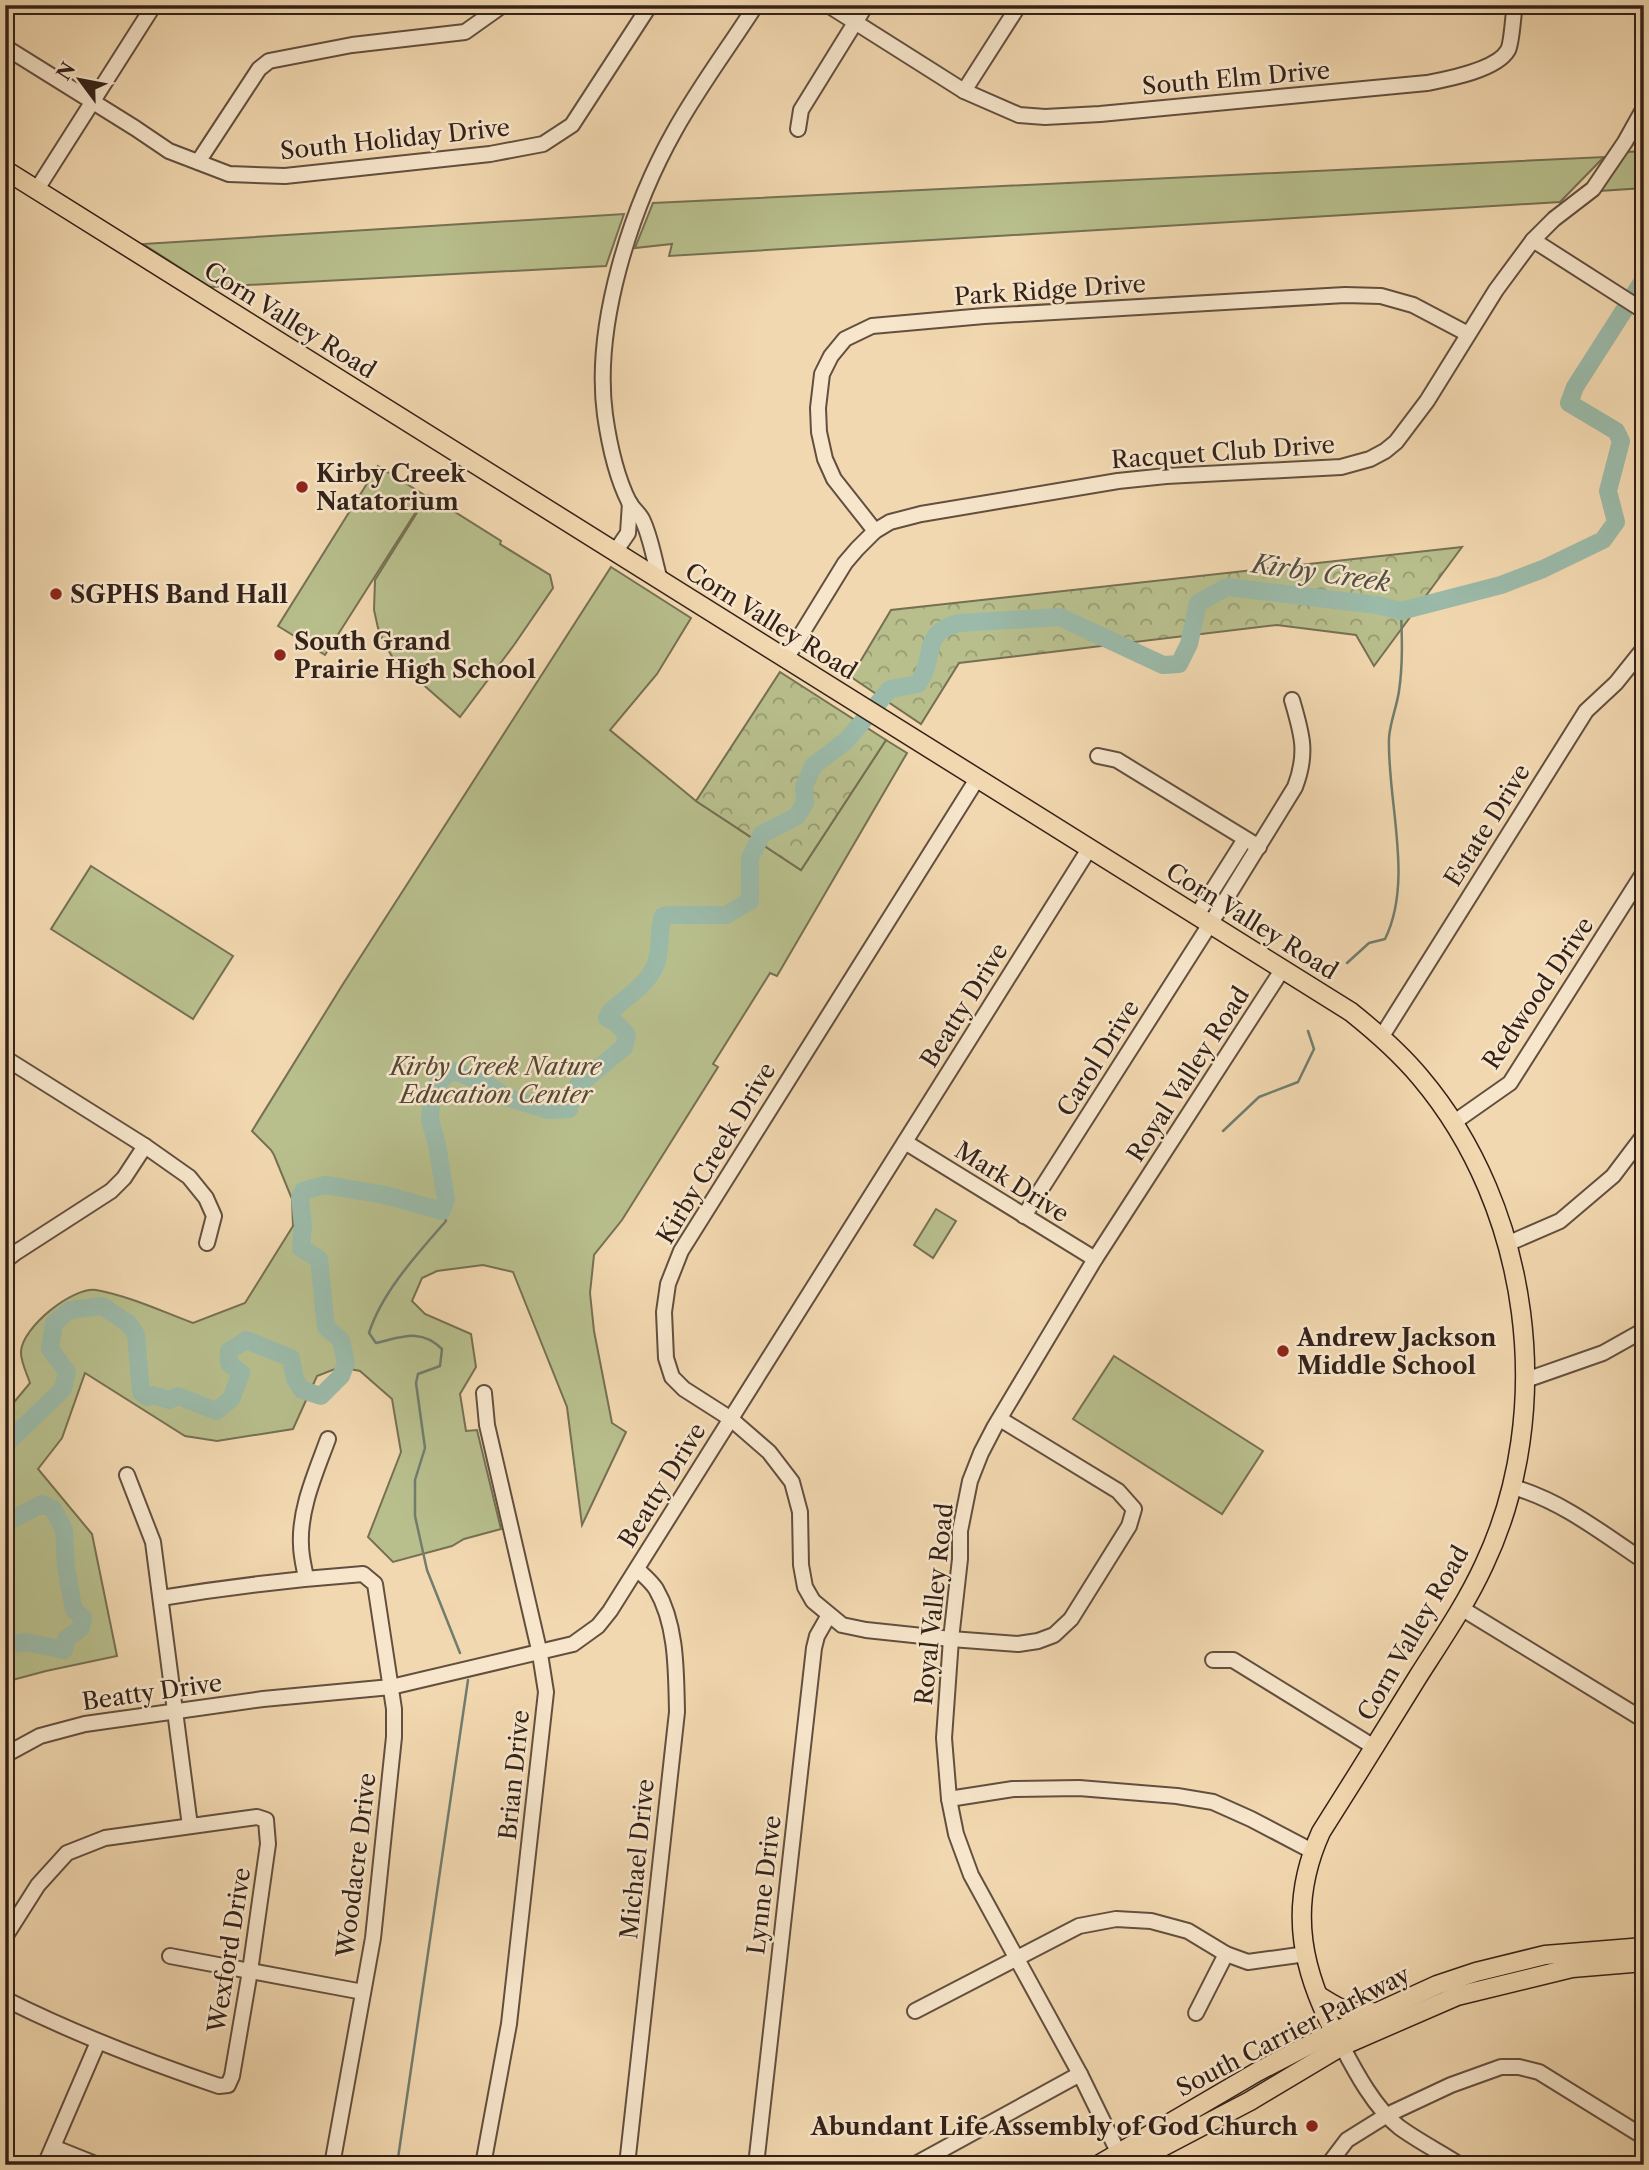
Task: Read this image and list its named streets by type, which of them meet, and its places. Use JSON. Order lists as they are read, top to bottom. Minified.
{"streets":{"main road":["Corn Valley Road","South Carrier Parkway"],"street":["South Elm Drive","South Holiday Drive","Park Ridge Drive","Racquet Club Drive","Estate Drive","Redwood Drive","Beatty Drive","Carol Drive","Royal Valley Road","Kirby Creek Drive","Mark Drive","Brian Drive","Michael Drive","Woodacre Drive","Lynne Drive","Wexford Drive"]},"crossings":[["Park Ridge Drive","Racquet Club Drive"],["Corn Valley Road","Racquet Club Drive"],["Corn Valley Road","Estate Drive"],["Corn Valley Road","Redwood Drive"],["Corn Valley Road","Beatty Drive"],["Corn Valley Road","Carol Drive"],["Corn Valley Road","Royal Valley Road"],["Corn Valley Road","Kirby Creek Drive"],["Corn Valley Road","South Carrier Parkway"],["Beatty Drive","Kirby Creek Drive"],["Beatty Drive","Mark Drive"],["Beatty Drive","Brian Drive"],["Beatty Drive","Michael Drive"],["Beatty Drive","Woodacre Drive"],["Carol Drive","Mark Drive"],["Royal Valley Road","Kirby Creek Drive"],["Royal Valley Road","Mark Drive"],["Royal Valley Road","South Carrier Parkway"],["Kirby Creek Drive","Lynne Drive"]],"water":["Kirby Creek"],"parks":["Kirby Creek Nature Education Center"],"places":["Kirby Creek Natatorium","SGPHS Band Hall","South Grand Prairie High School","Andrew Jackson Middle School","Abundant Life Assembly of God Church"],"north":"top left"}
